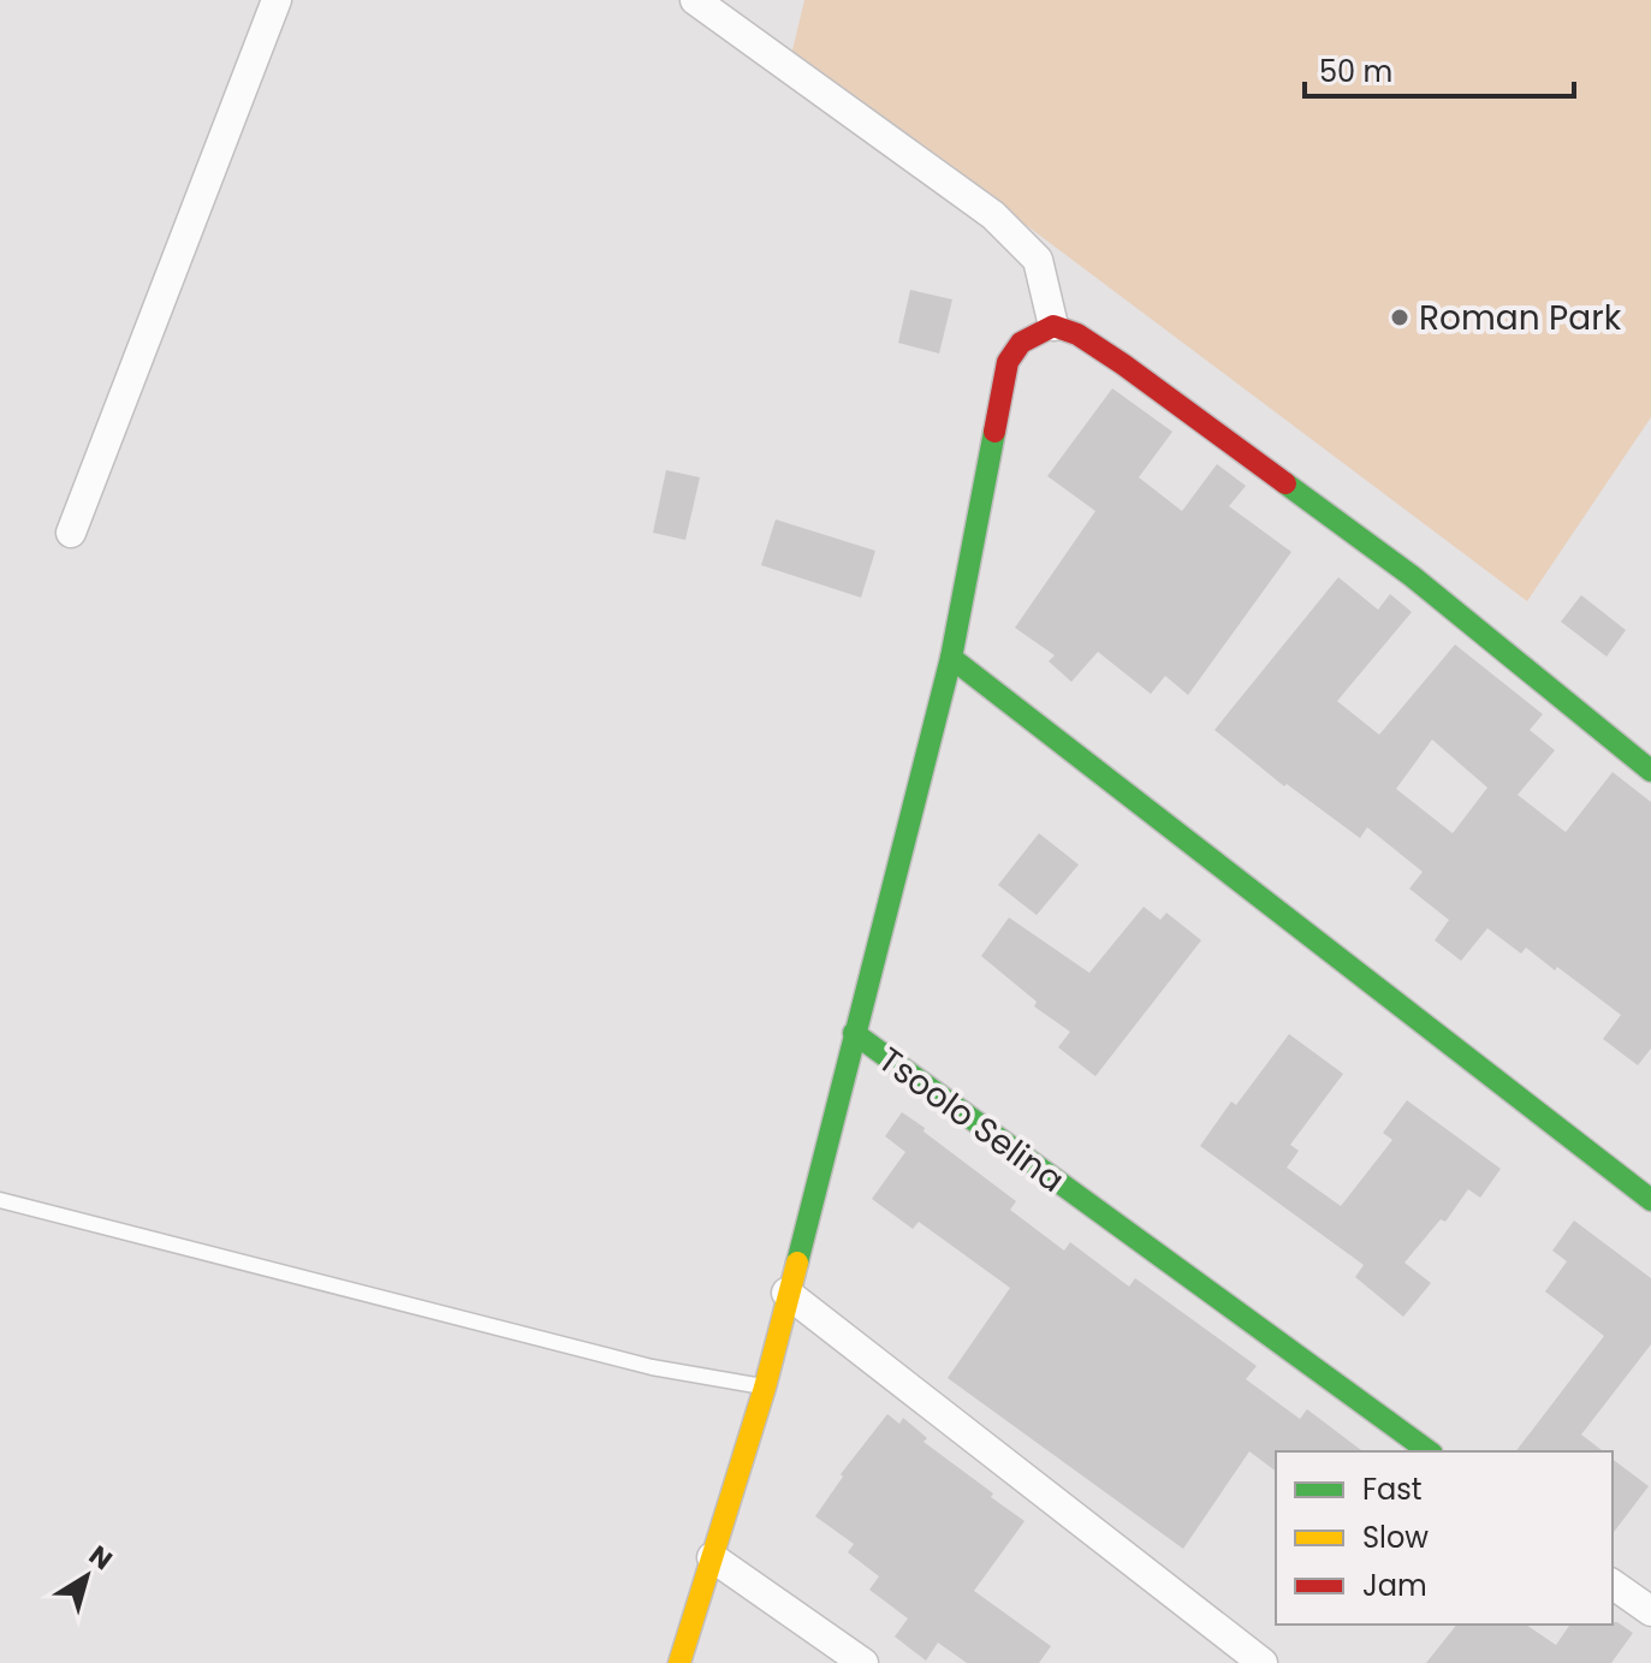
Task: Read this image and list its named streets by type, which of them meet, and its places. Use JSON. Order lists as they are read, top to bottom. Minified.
{"streets":{"street":["Tsoolo Selina"]},"places":["Roman Park"],"legend":["Fast","Slow","Jam"],"scale_bar":"50 m","north":"top right"}
